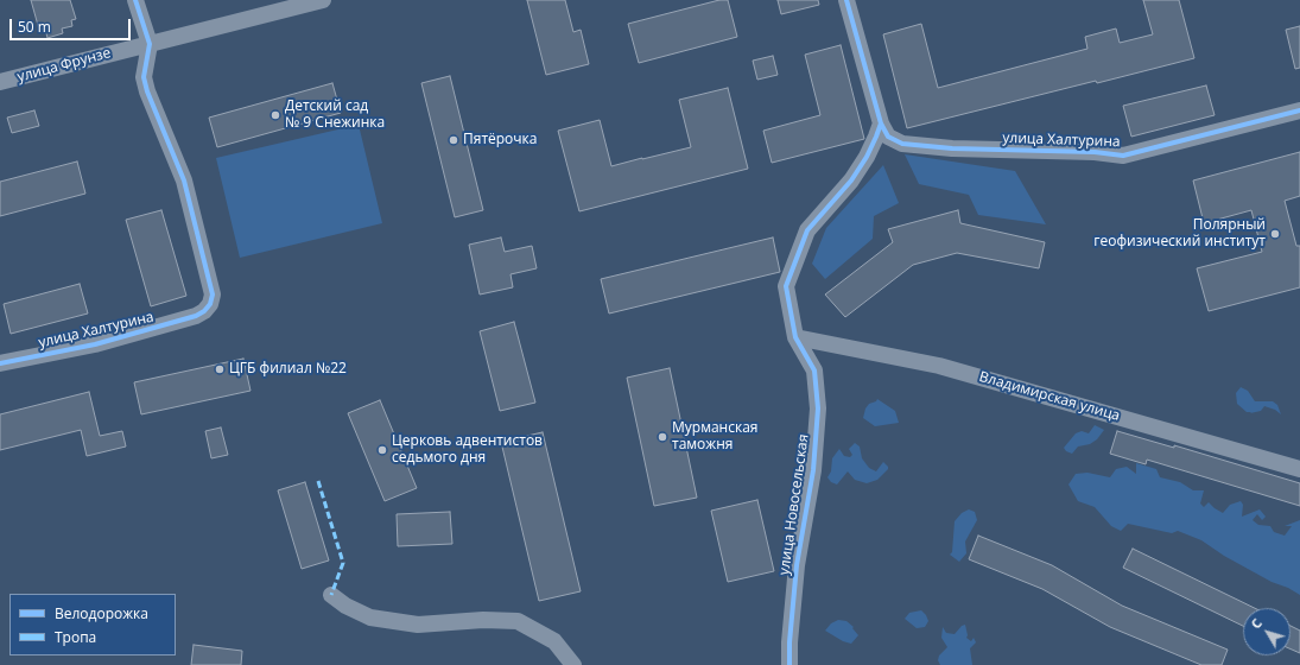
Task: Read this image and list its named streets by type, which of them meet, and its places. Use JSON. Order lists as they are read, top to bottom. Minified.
{"streets":{"street":["улица Фрунзе","улица Халтурина","Владимирская улица","улица Новосельская"]},"crossings":[["улица Фрунзе","улица Халтурина"],["улица Халтурина","улица Новосельская"],["Владимирская улица","улица Новосельская"]],"places":["Детский сад № 9 Снежинка","Пятёрочка","Полярный геофизический институт","ЦГБ филиал №22","Мурманская таможня","Церковь адвентистов седьмого дня"],"legend":["Велодорожка","Тропа"],"scale_bar":"50 m","north":"top left"}
